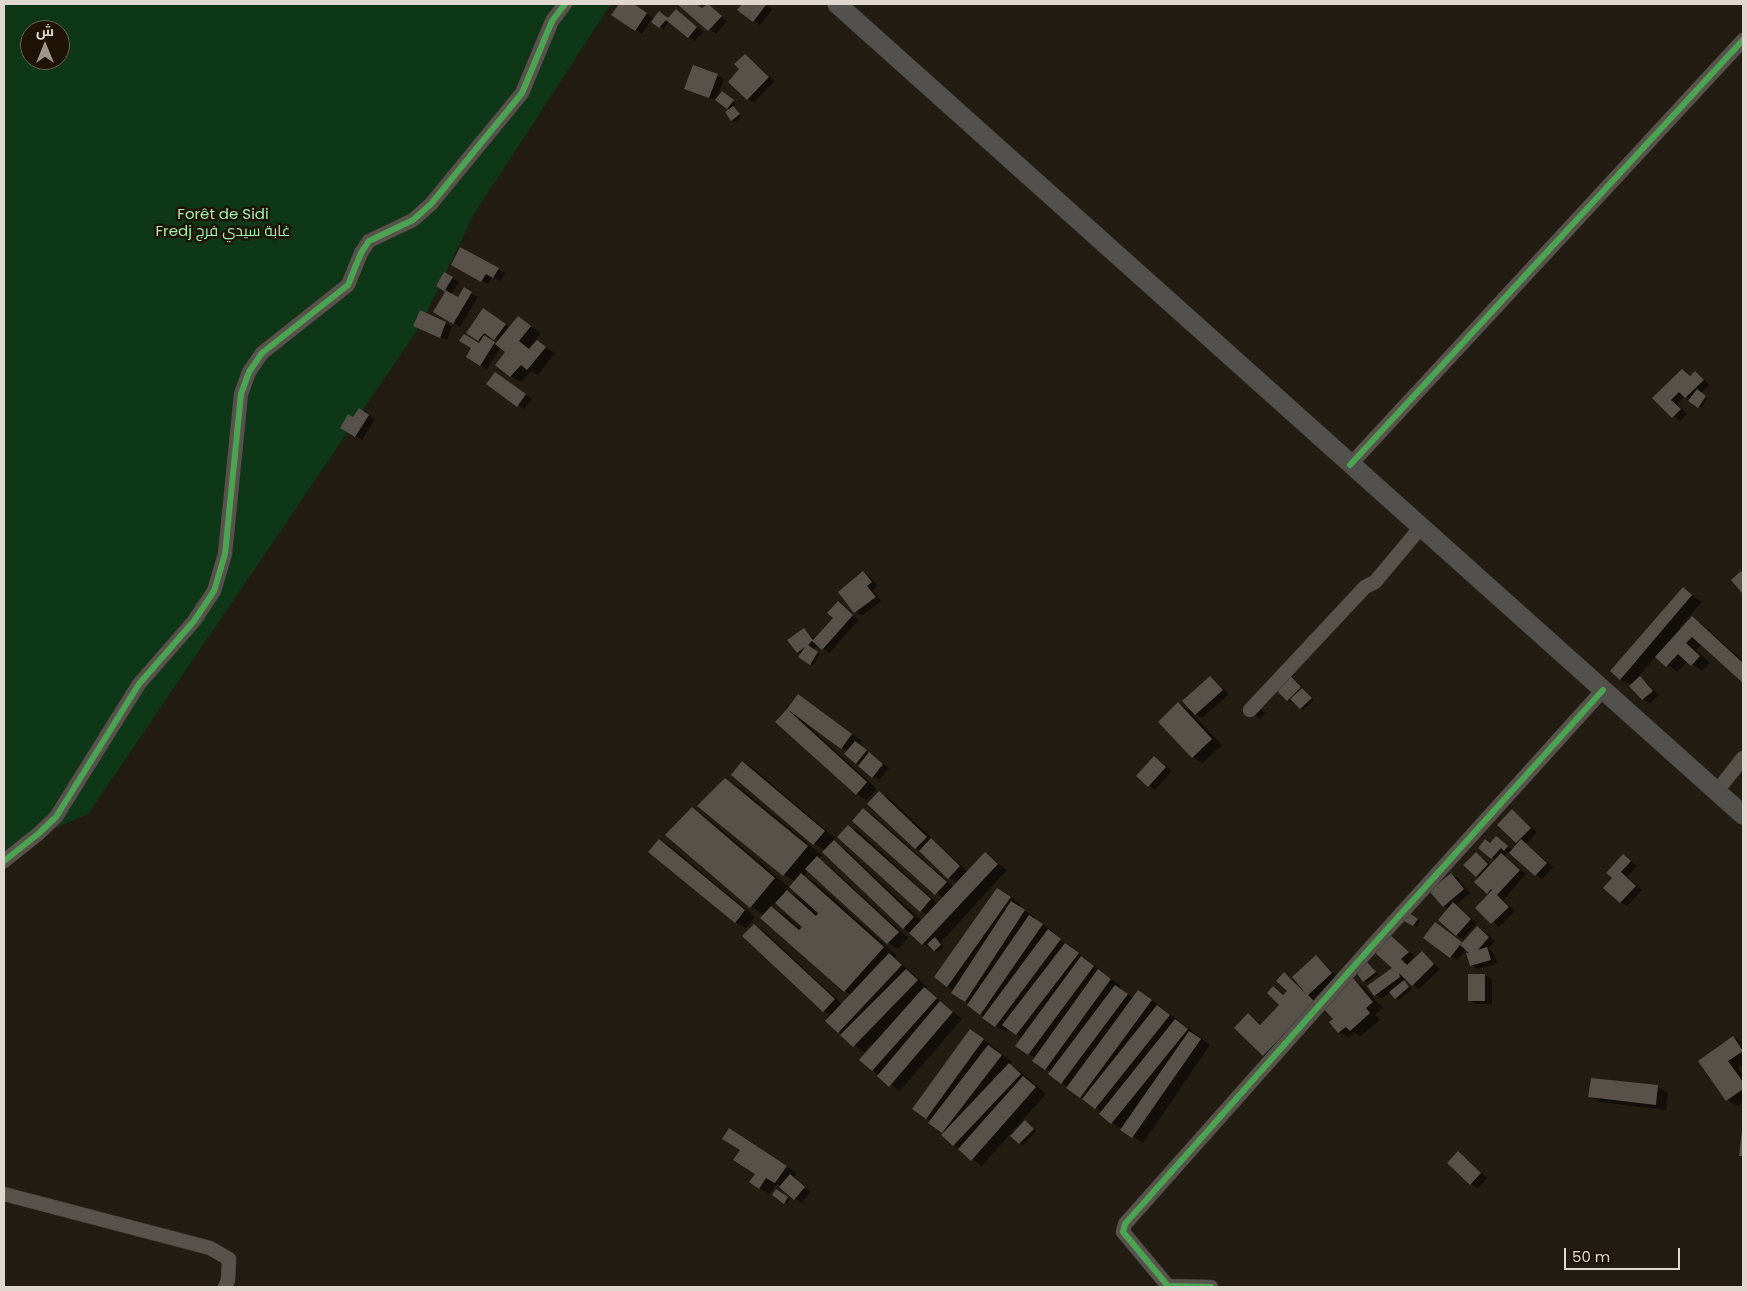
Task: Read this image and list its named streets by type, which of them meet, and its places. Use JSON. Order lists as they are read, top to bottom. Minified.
{"parks":["Forêt de Sidi Fredj غابة سيدي فرج"],"scale_bar":"50 m","north":"top"}
